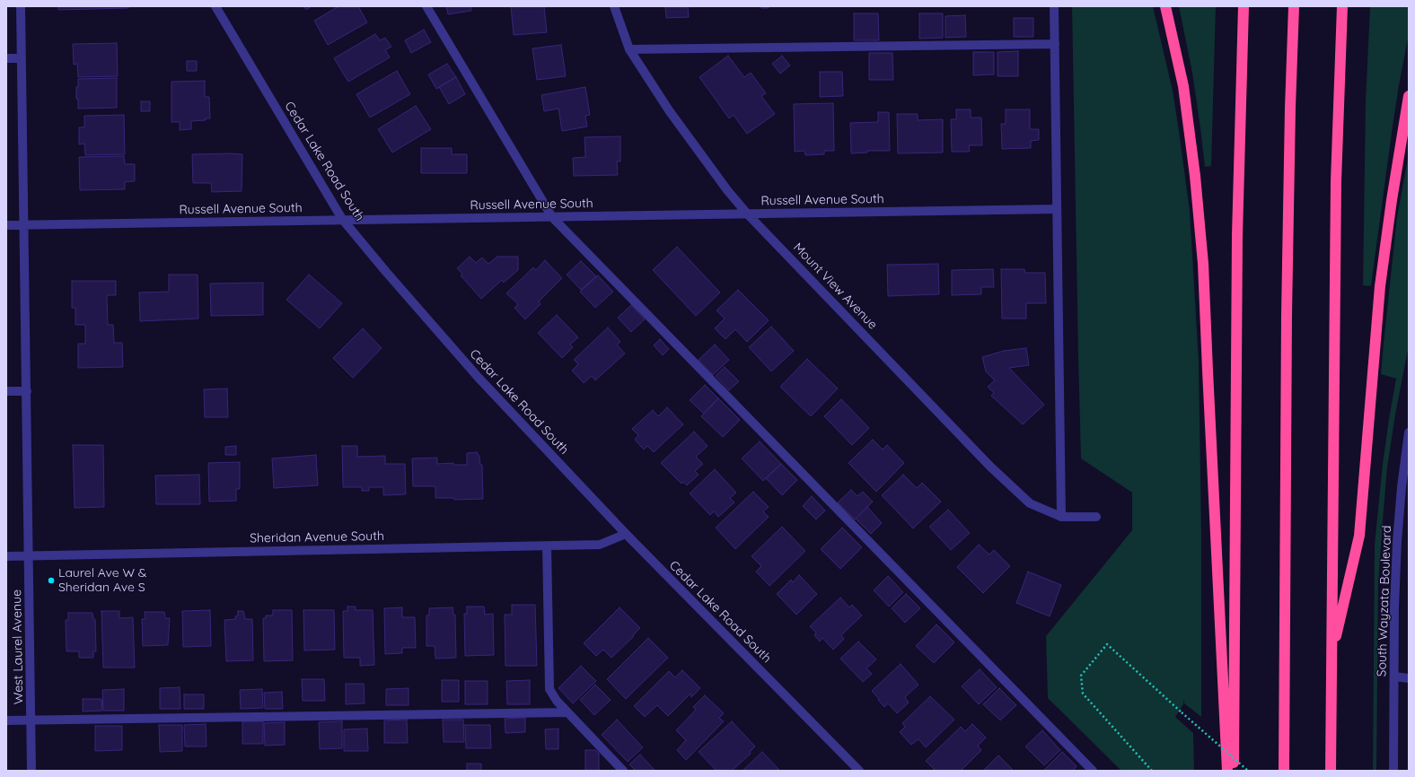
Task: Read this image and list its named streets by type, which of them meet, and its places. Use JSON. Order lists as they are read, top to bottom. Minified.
{"streets":{"street":["Cedar Lake Road South","Russell Avenue South","Mount View Avenue","Sheridan Avenue South","South Wayzata Boulevard","West Laurel Avenue"]},"crossings":[["Cedar Lake Road South","Russell Avenue South"],["Cedar Lake Road South","Sheridan Avenue South"],["Russell Avenue South","Mount View Avenue"],["Russell Avenue South","West Laurel Avenue"],["Sheridan Avenue South","West Laurel Avenue"]],"places":["Laurel Ave W & Sheridan Ave S"]}
